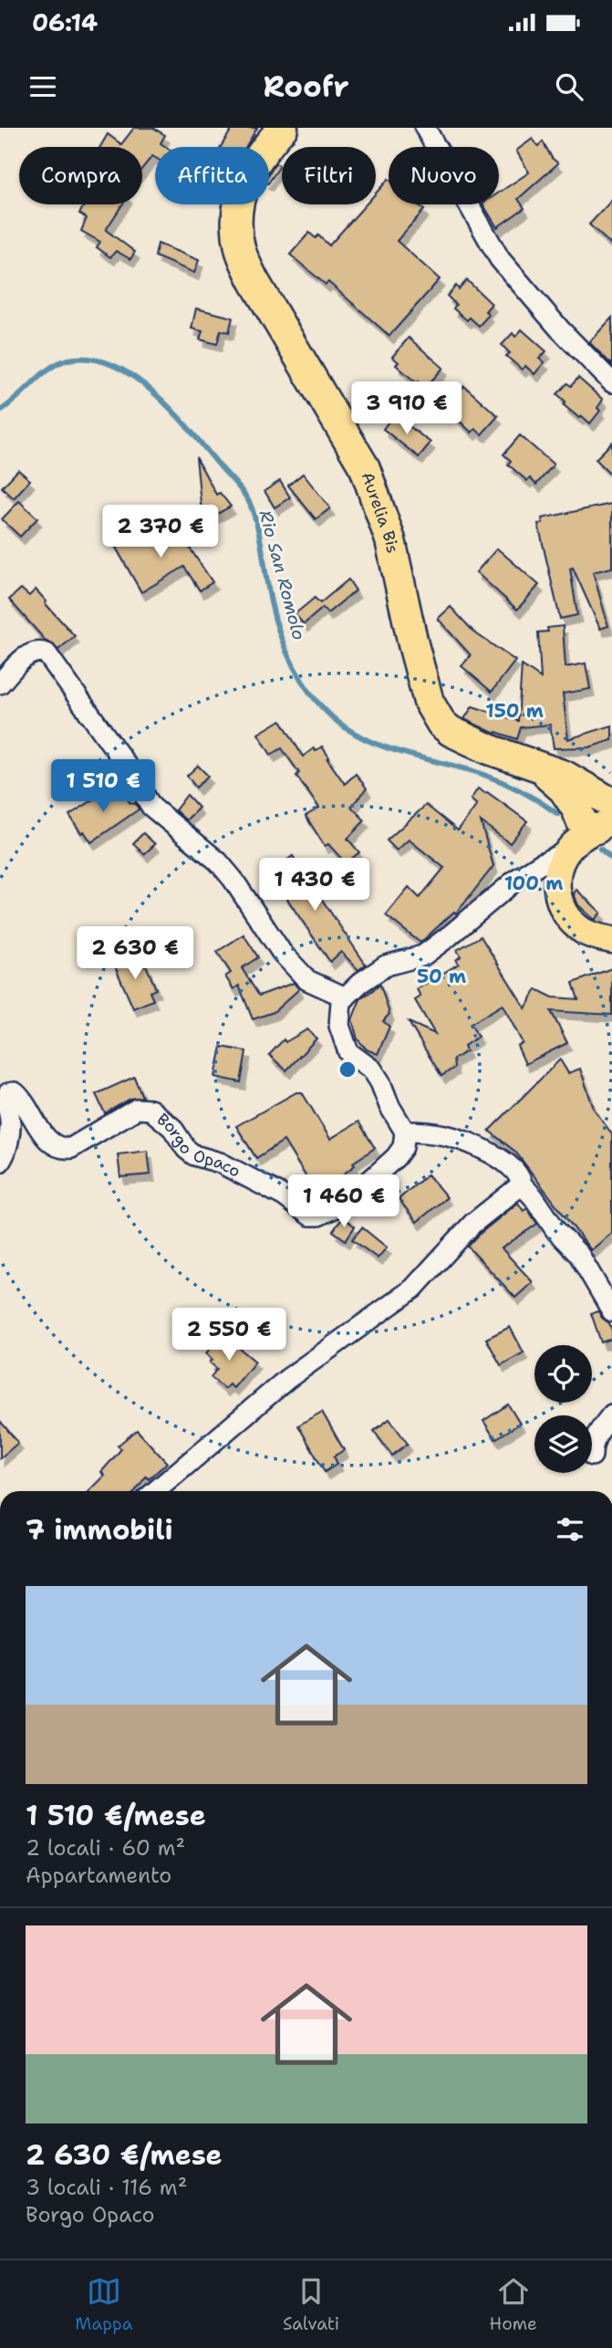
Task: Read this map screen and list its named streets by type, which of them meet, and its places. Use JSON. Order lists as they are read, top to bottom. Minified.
{"streets":{"highway":["Aurelia Bis"],"street":["Borgo Opaco"]},"water":["Rio San Romolo"],"page":{"status":"06:14","header":"Roofr","chip":["Compra","Affitta","Filtri","Nuovo"],"price":["3 910 €","2 370 €","1 510 €","1 430 €","2 630 €","1 460 €","2 550 €"],"heading":"7 immobili","list":[{"name":"1 510 €/mese","note":"2 locali · 60 m² · Appartamento"},{"name":"2 630 €/mese","note":"3 locali · 116 m² · Borgo Opaco"}],"tabs":["Mappa","Salvati","Home"]},"rings":["150 m","100 m","50 m"]}
